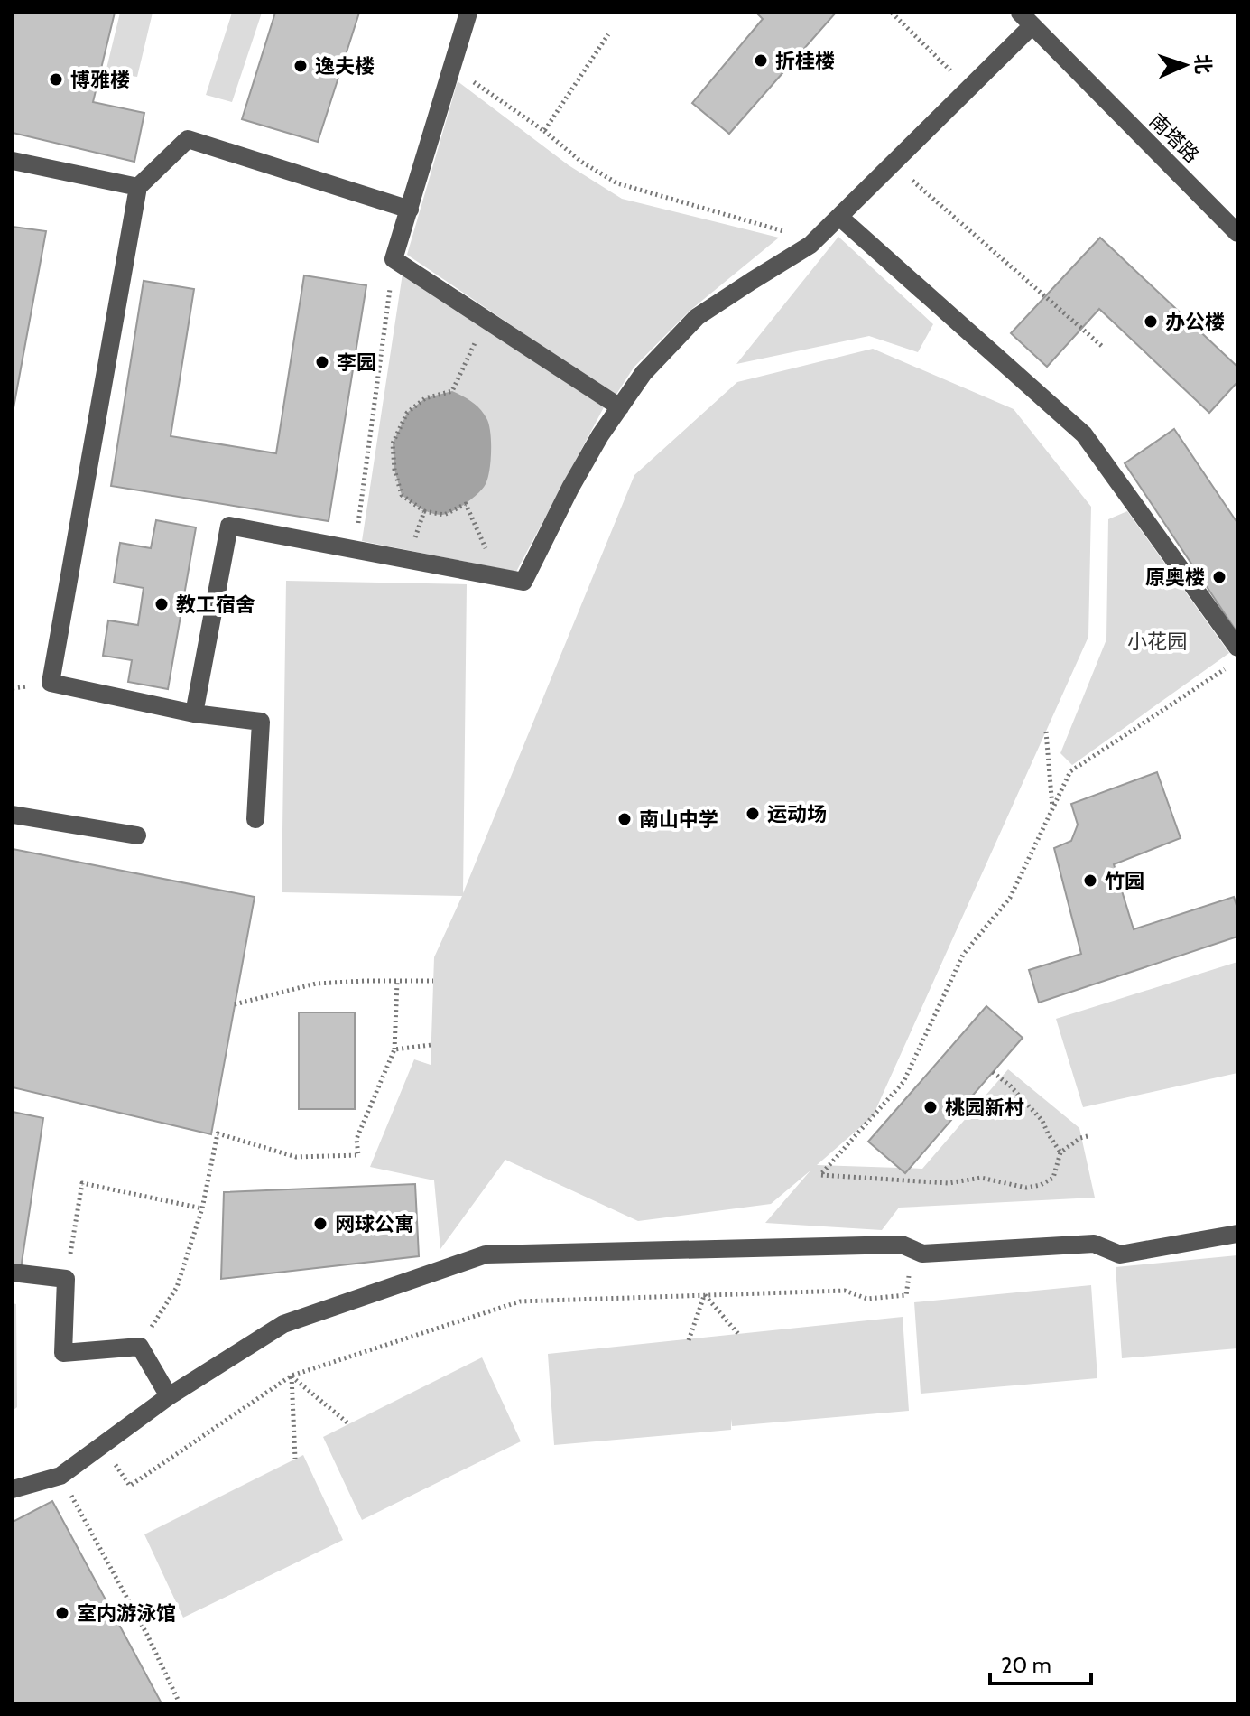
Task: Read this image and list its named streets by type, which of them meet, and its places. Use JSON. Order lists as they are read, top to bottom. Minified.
{"streets":{"street":["南塔路"]},"parks":["小花园"],"places":["折桂楼","逸夫楼","博雅楼","办公楼","李园","原奥楼","教工宿舍","运动场","南山中学","竹园","桃园新村","网球公寓","室内游泳馆"],"scale_bar":"20 m","north":"right"}
